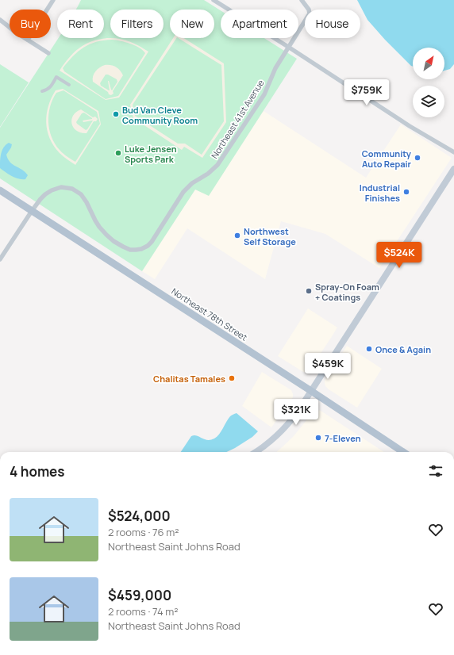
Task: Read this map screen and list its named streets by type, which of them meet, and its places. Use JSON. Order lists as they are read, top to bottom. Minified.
{"streets":{"main road":["Northeast 78th Street"],"street":["Northeast 41st Avenue"]},"crossings":[["Northeast 41st Avenue","Northeast 78th Street"]],"places":["Bud Van Cleve Community Room","Luke Jensen Sports Park","Community Auto Repair","Industrial Finishes","Northwest Self Storage","Spray-On Foam + Coatings","Once & Again","Chalitas Tamales","7-Eleven"],"north":"top right","page":{"chip":["Buy","Rent","Filters","New","Apartment","House"],"price":["$759K","$524K","$459K","$321K"],"heading":"4 homes","list":[{"name":"$524,000","note":"2 rooms · 76 m² · Northeast Saint Johns Road"},{"name":"$459,000","note":"2 rooms · 74 m² · Northeast Saint Johns Road"}]}}
